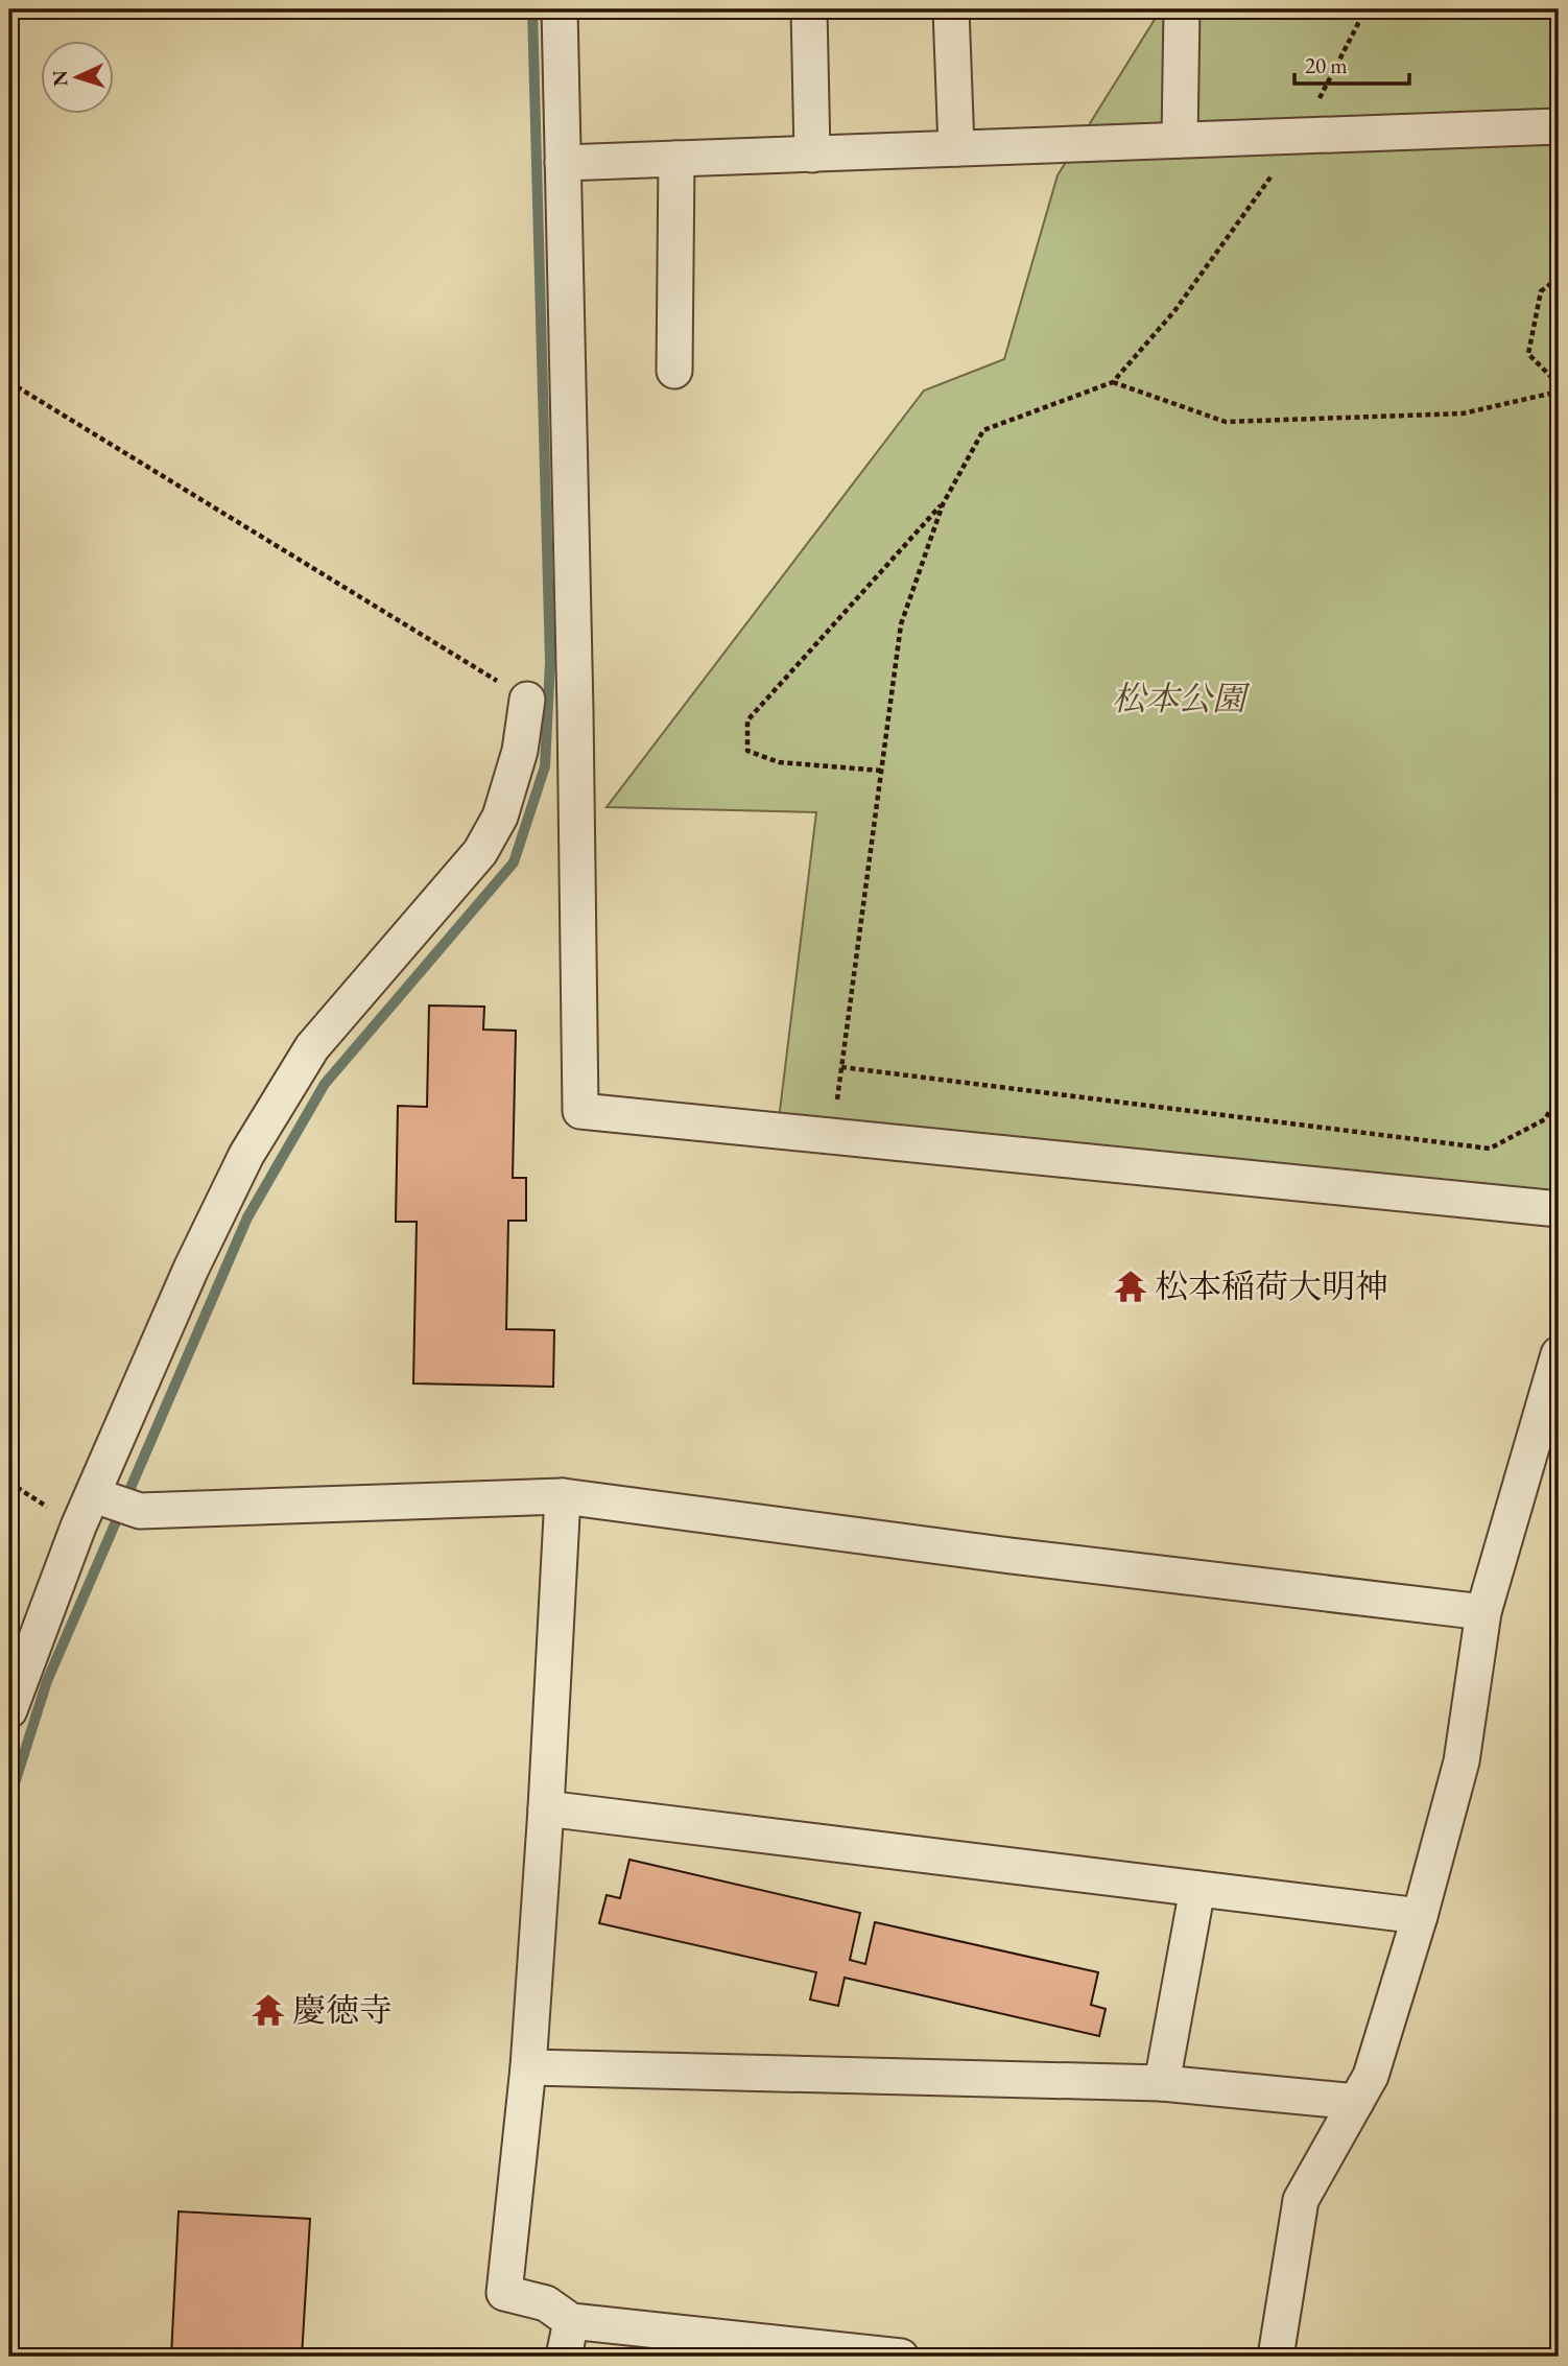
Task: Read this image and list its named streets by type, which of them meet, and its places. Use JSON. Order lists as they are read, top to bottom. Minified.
{"parks":["松本公園"],"places":{"temple":["松本稲荷大明神","慶徳寺"]},"scale_bar":"20 m","north":"left"}
